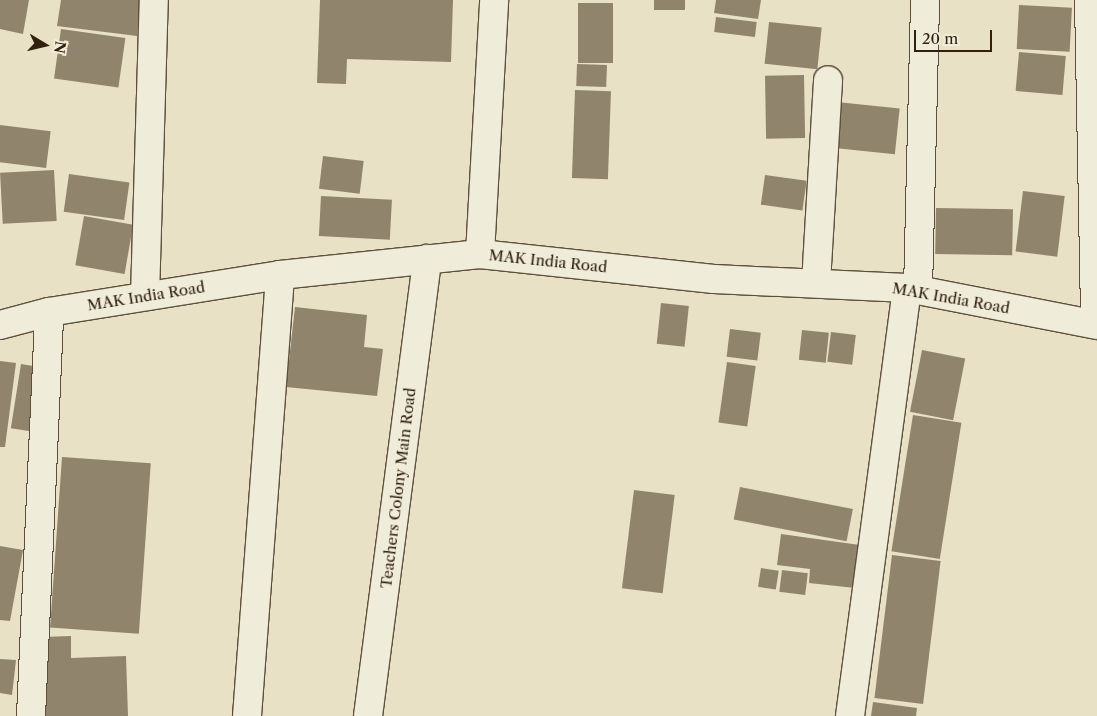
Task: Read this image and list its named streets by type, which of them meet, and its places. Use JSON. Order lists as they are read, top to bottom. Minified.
{"streets":{"street":["MAK India Road","Teachers Colony Main Road"]},"crossings":[["MAK India Road","Teachers Colony Main Road"]],"scale_bar":"20 m","north":"right"}
